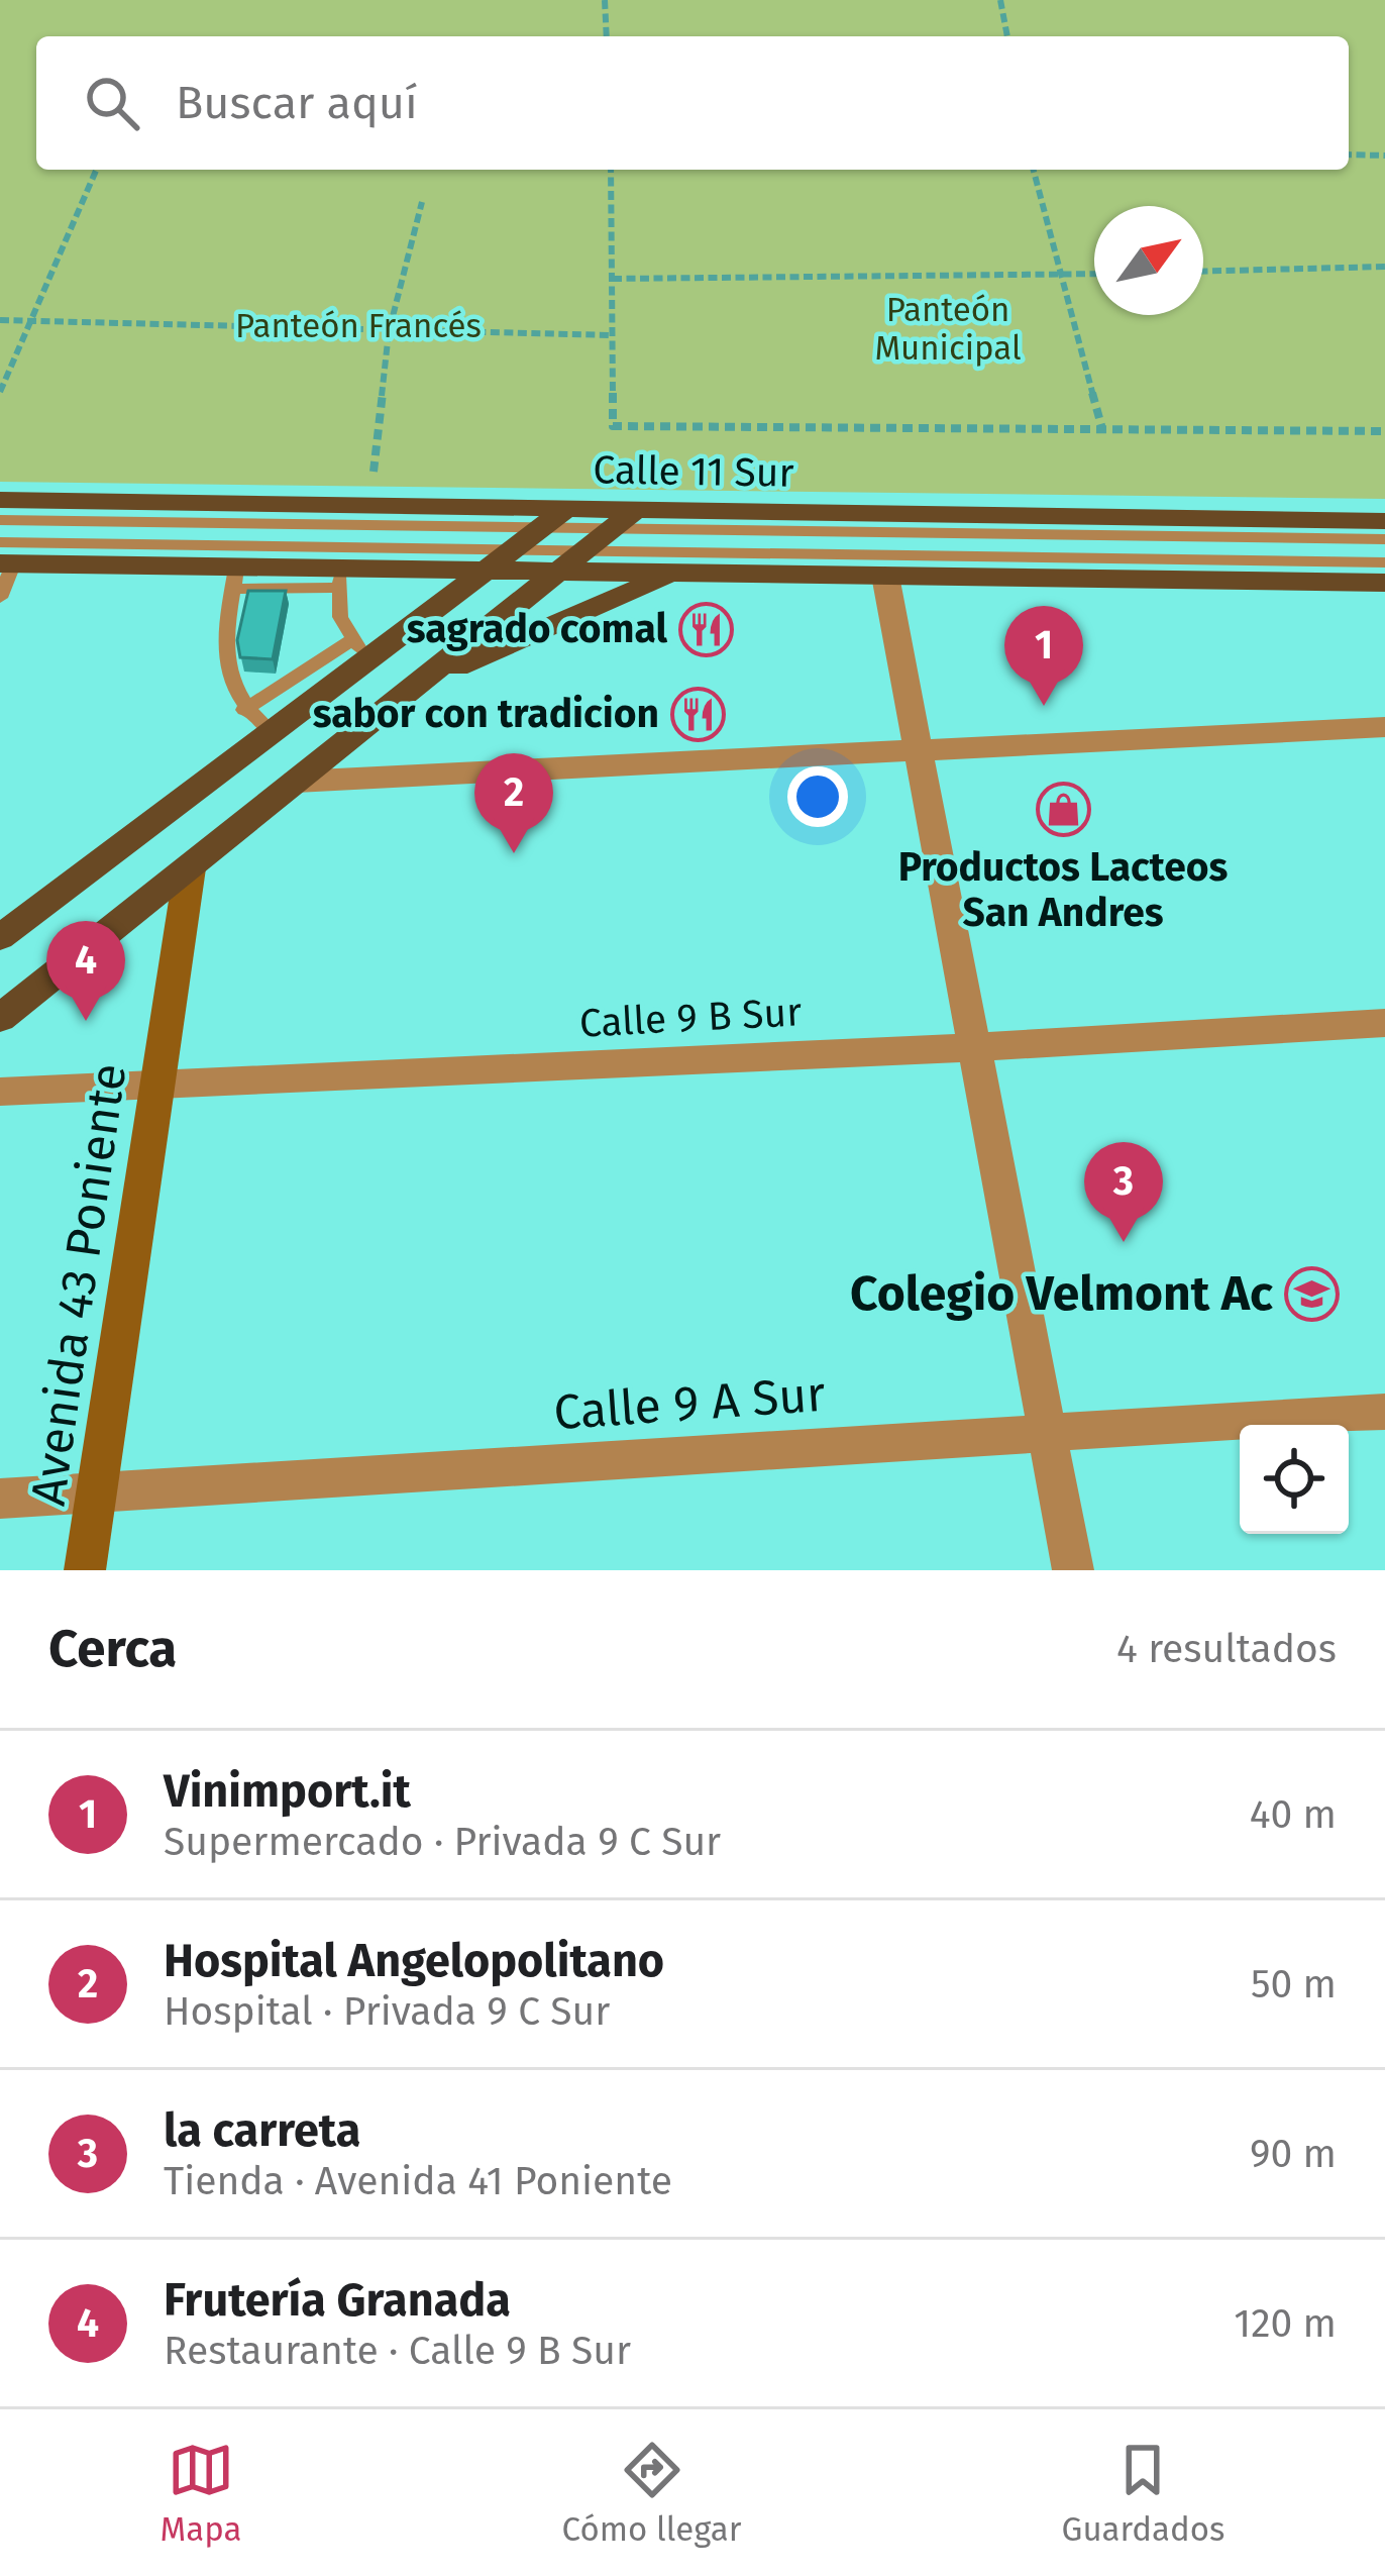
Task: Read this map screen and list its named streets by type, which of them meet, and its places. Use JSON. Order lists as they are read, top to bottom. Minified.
{"streets":{"main road":["Calle 11 Sur","Avenida 43 Poniente"],"street":["Calle 9 B Sur","Calle 9 A Sur"]},"crossings":[["Calle 9 B Sur","Avenida 43 Poniente"],["Avenida 43 Poniente","Calle 9 A Sur"]],"parks":["Panteón Municipal","Panteón Francés"],"places":{"restaurant":["sagrado comal","sabor con tradicion"],"shop":["Productos Lacteos San Andres"],"school or university":["Colegio Velmont Ac"]},"north":"top right","page":{"search":"Buscar aquí","pins":["1","2","4","3"],"heading":["Cerca","4 resultados"],"list":[{"mark":"1","name":"Vinimport.it","note":"Supermercado · Privada 9 C Sur","value":"40 m"},{"mark":"2","name":"Hospital Angelopolitano","note":"Hospital · Privada 9 C Sur","value":"50 m"},{"mark":"3","name":"la carreta","note":"Tienda · Avenida 41 Poniente","value":"90 m"},{"mark":"4","name":"Frutería Granada","note":"Restaurante · Calle 9 B Sur","value":"120 m"}],"nav":["Mapa","Cómo llegar","Guardados"]}}
